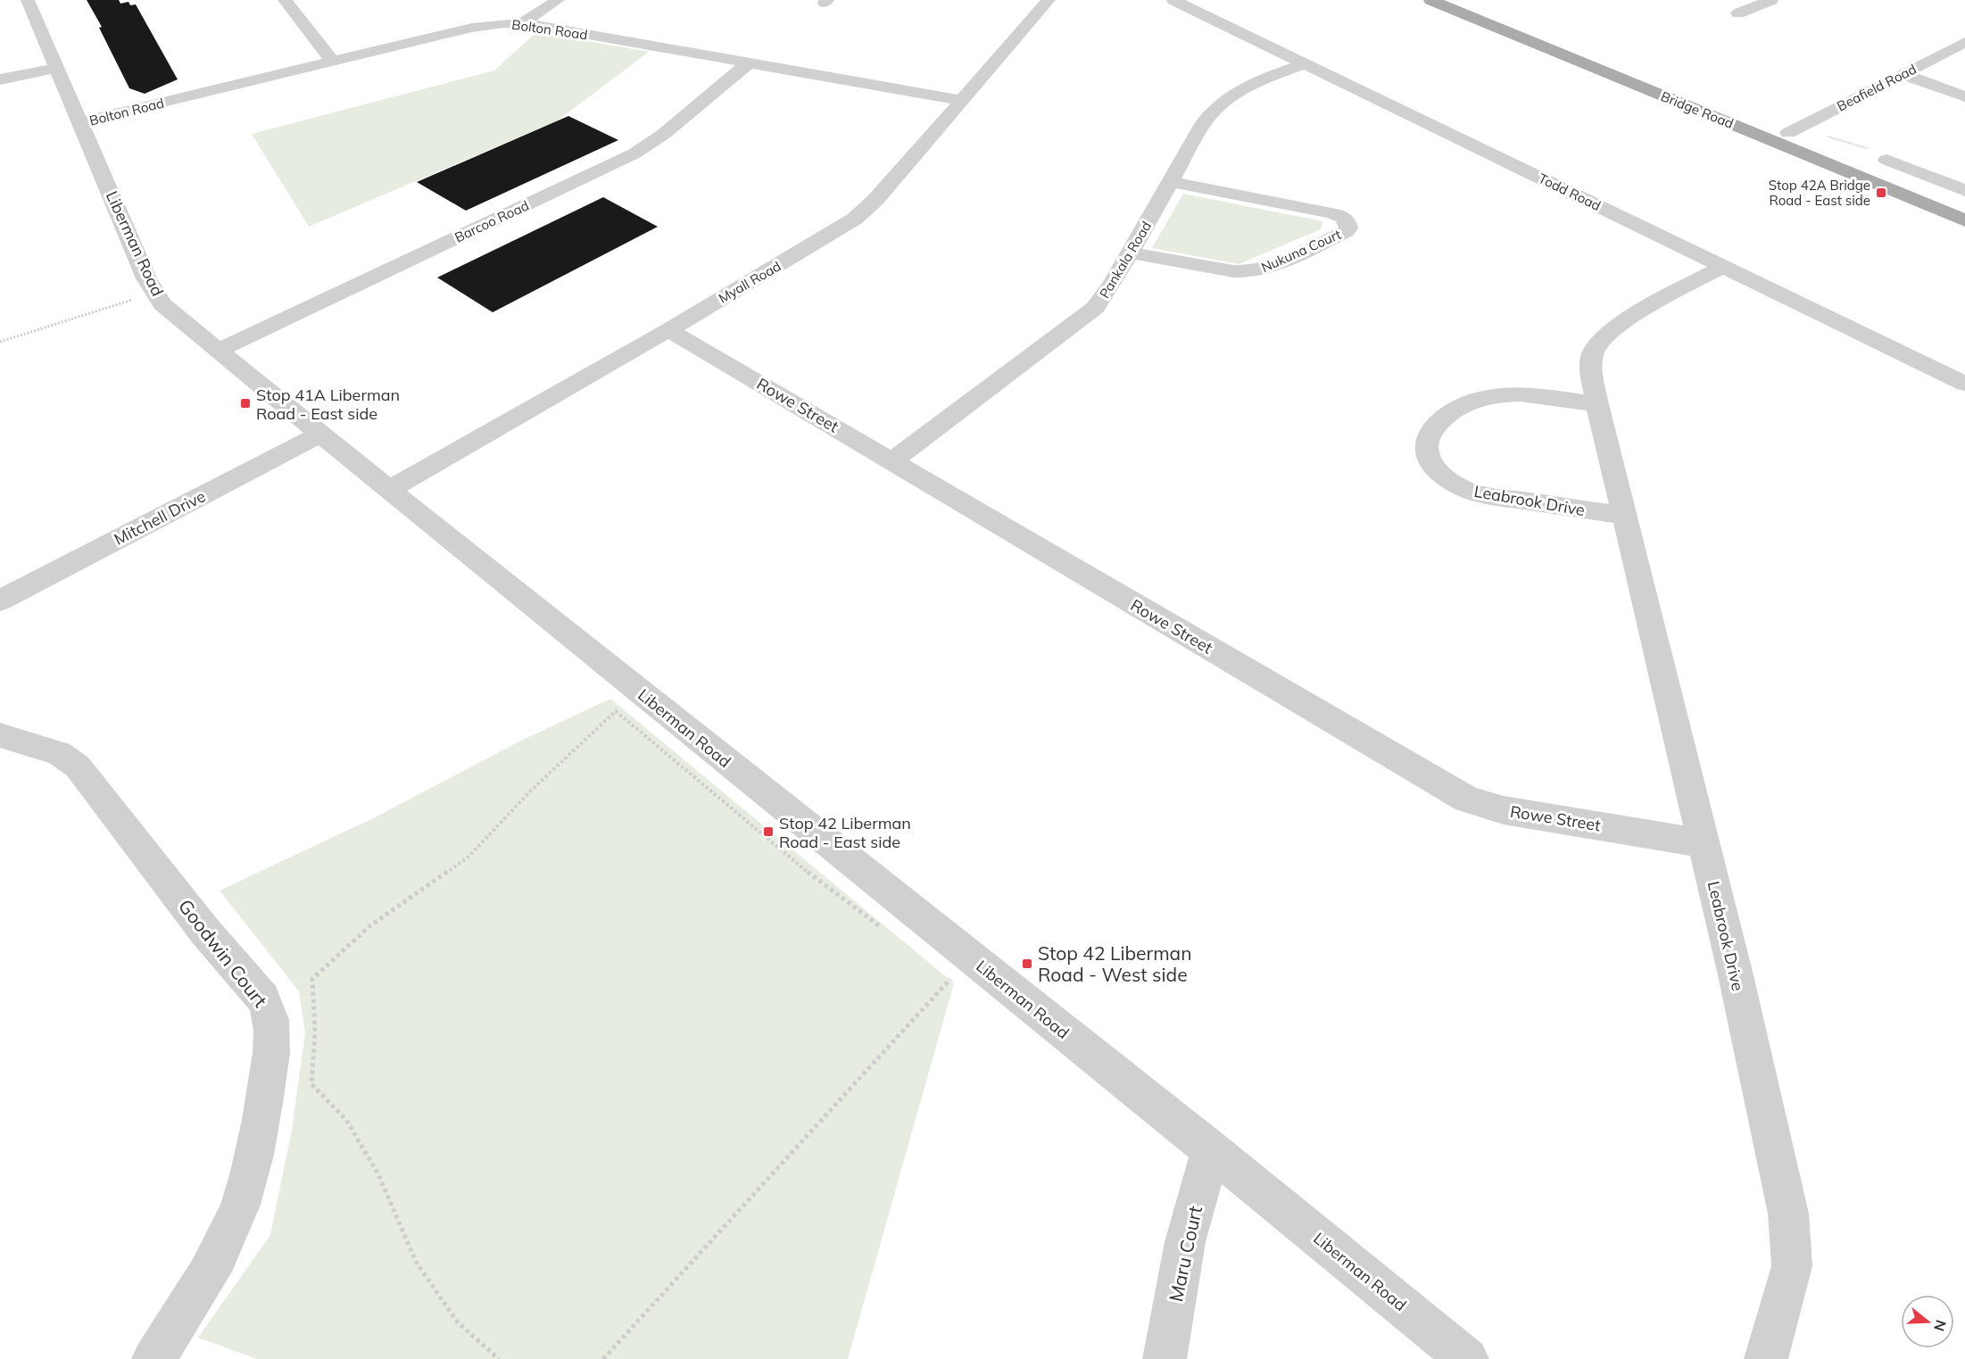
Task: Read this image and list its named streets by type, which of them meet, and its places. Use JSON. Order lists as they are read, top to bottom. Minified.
{"streets":{"main road":["Bridge Road"],"street":["Bolton Road","Beafield Road","Todd Road","Barcoo Road","Liberman Road","Nukuna Court","Pankala Road","Myall Road","Rowe Street","Leabrook Drive","Mitchell Drive","Goodwin Court","Maru Court"]},"crossings":[["Bolton Road","Barcoo Road"],["Bolton Road","Liberman Road"],["Bolton Road","Myall Road"],["Beafield Road","Bridge Road"],["Todd Road","Pankala Road"],["Todd Road","Leabrook Drive"],["Barcoo Road","Liberman Road"],["Liberman Road","Myall Road"],["Liberman Road","Mitchell Drive"],["Liberman Road","Maru Court"],["Nukuna Court","Pankala Road"],["Pankala Road","Rowe Street"],["Myall Road","Rowe Street"],["Rowe Street","Leabrook Drive"]],"places":{"transit":["Stop 42A Bridge Road - East side","Stop 41A Liberman Road - East side","Stop 42 Liberman Road - East side","Stop 42 Liberman Road - West side"]},"north":"right"}
